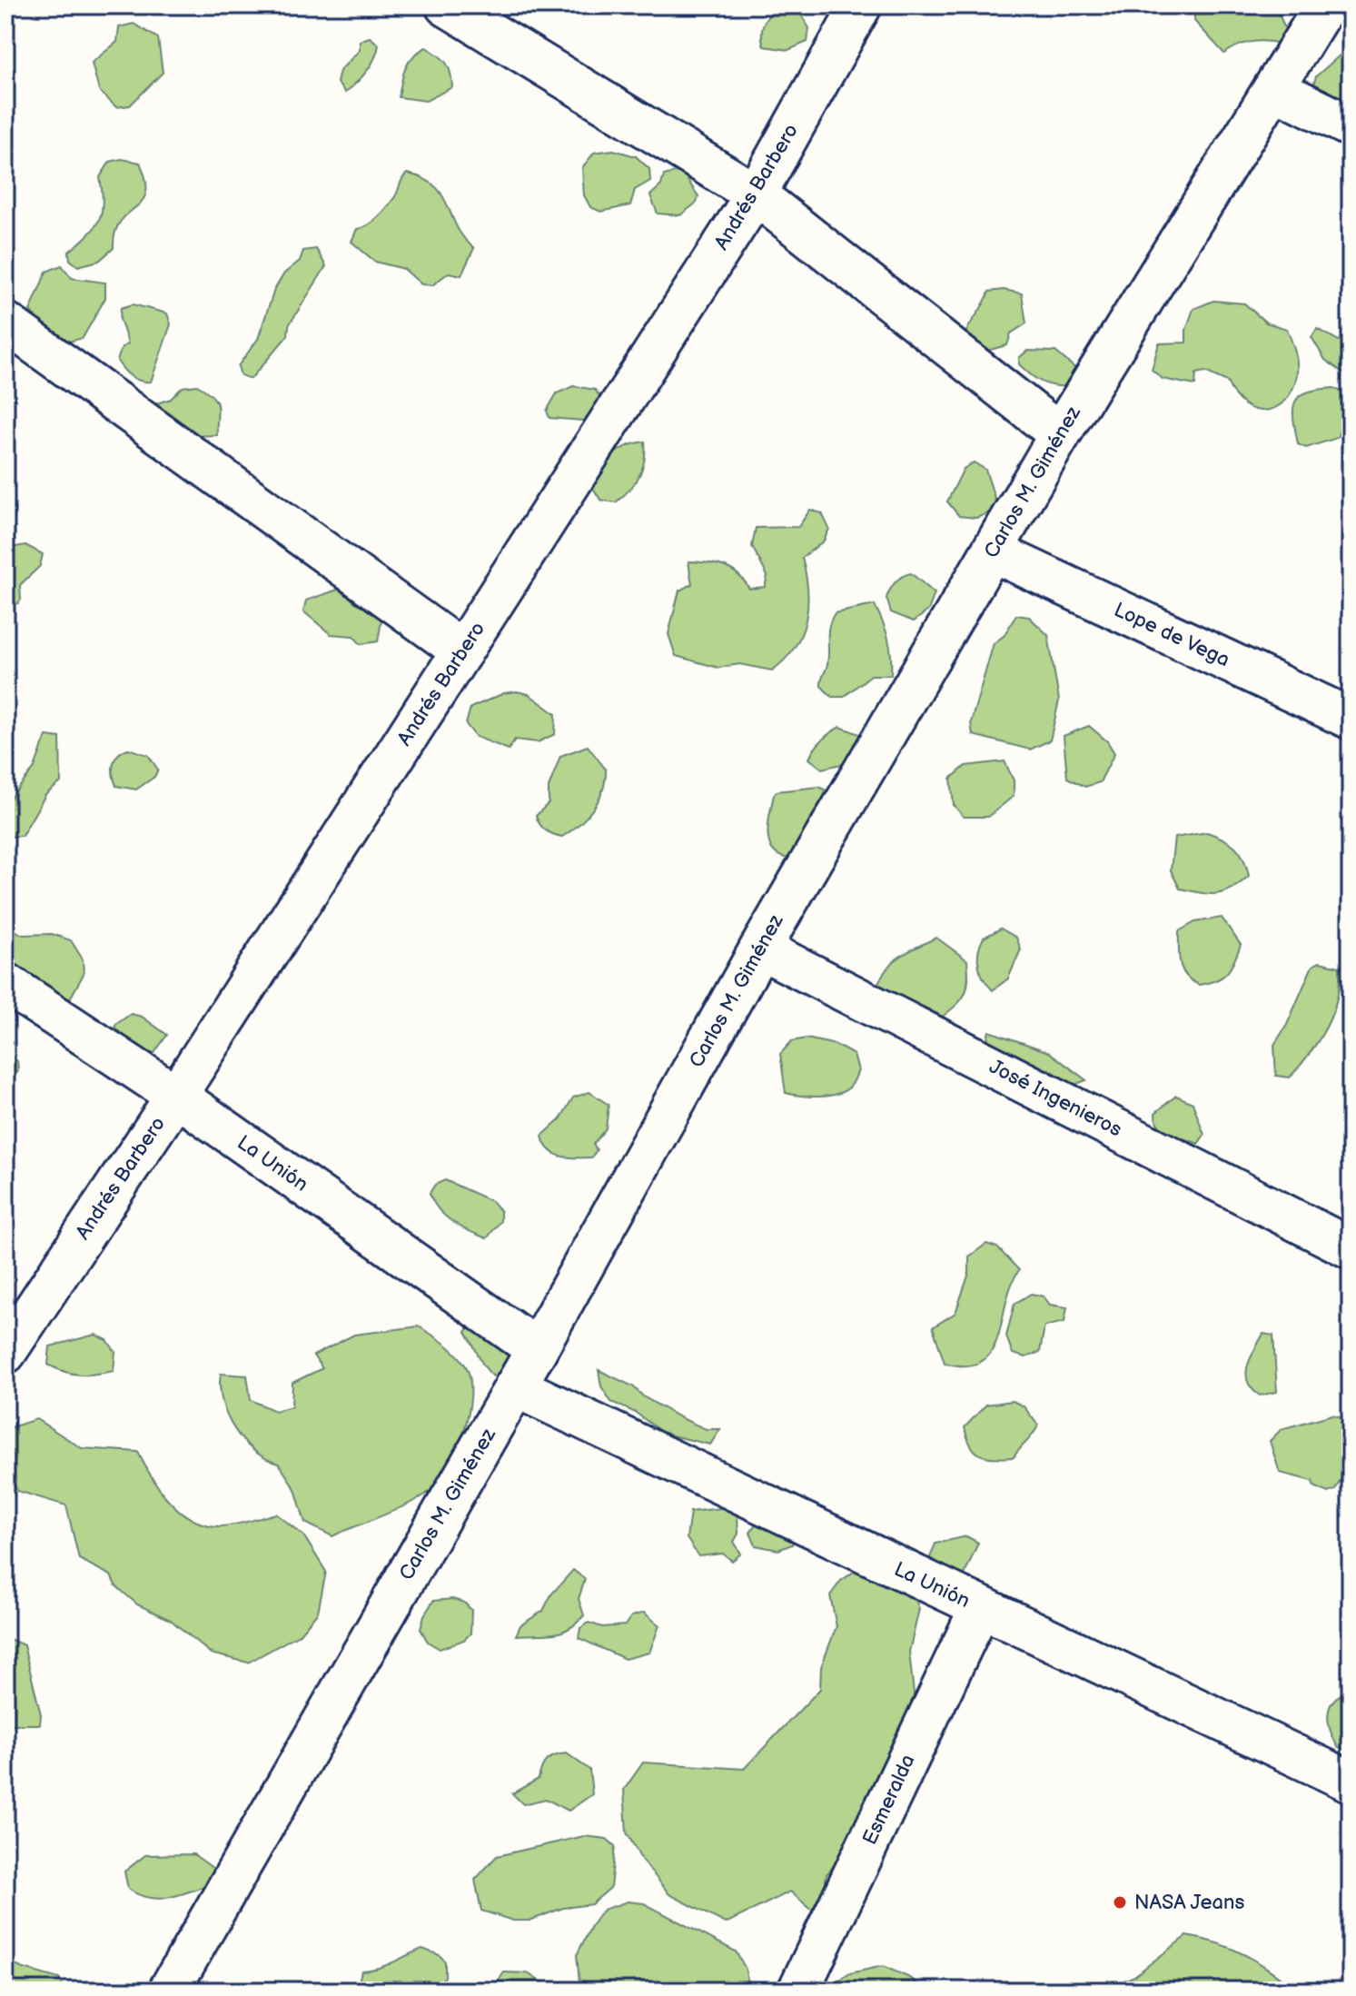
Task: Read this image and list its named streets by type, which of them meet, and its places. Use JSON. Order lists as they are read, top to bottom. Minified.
{"streets":{"street":["Andrés Barbero","Carlos M. Giménez","Lope de Vega","José Ingenieros","La Unión","Esmeralda"]},"crossings":[["Andrés Barbero","La Unión"],["Carlos M. Giménez","Lope de Vega"],["Carlos M. Giménez","José Ingenieros"],["Carlos M. Giménez","La Unión"],["La Unión","Esmeralda"]],"places":["NASA Jeans"]}
